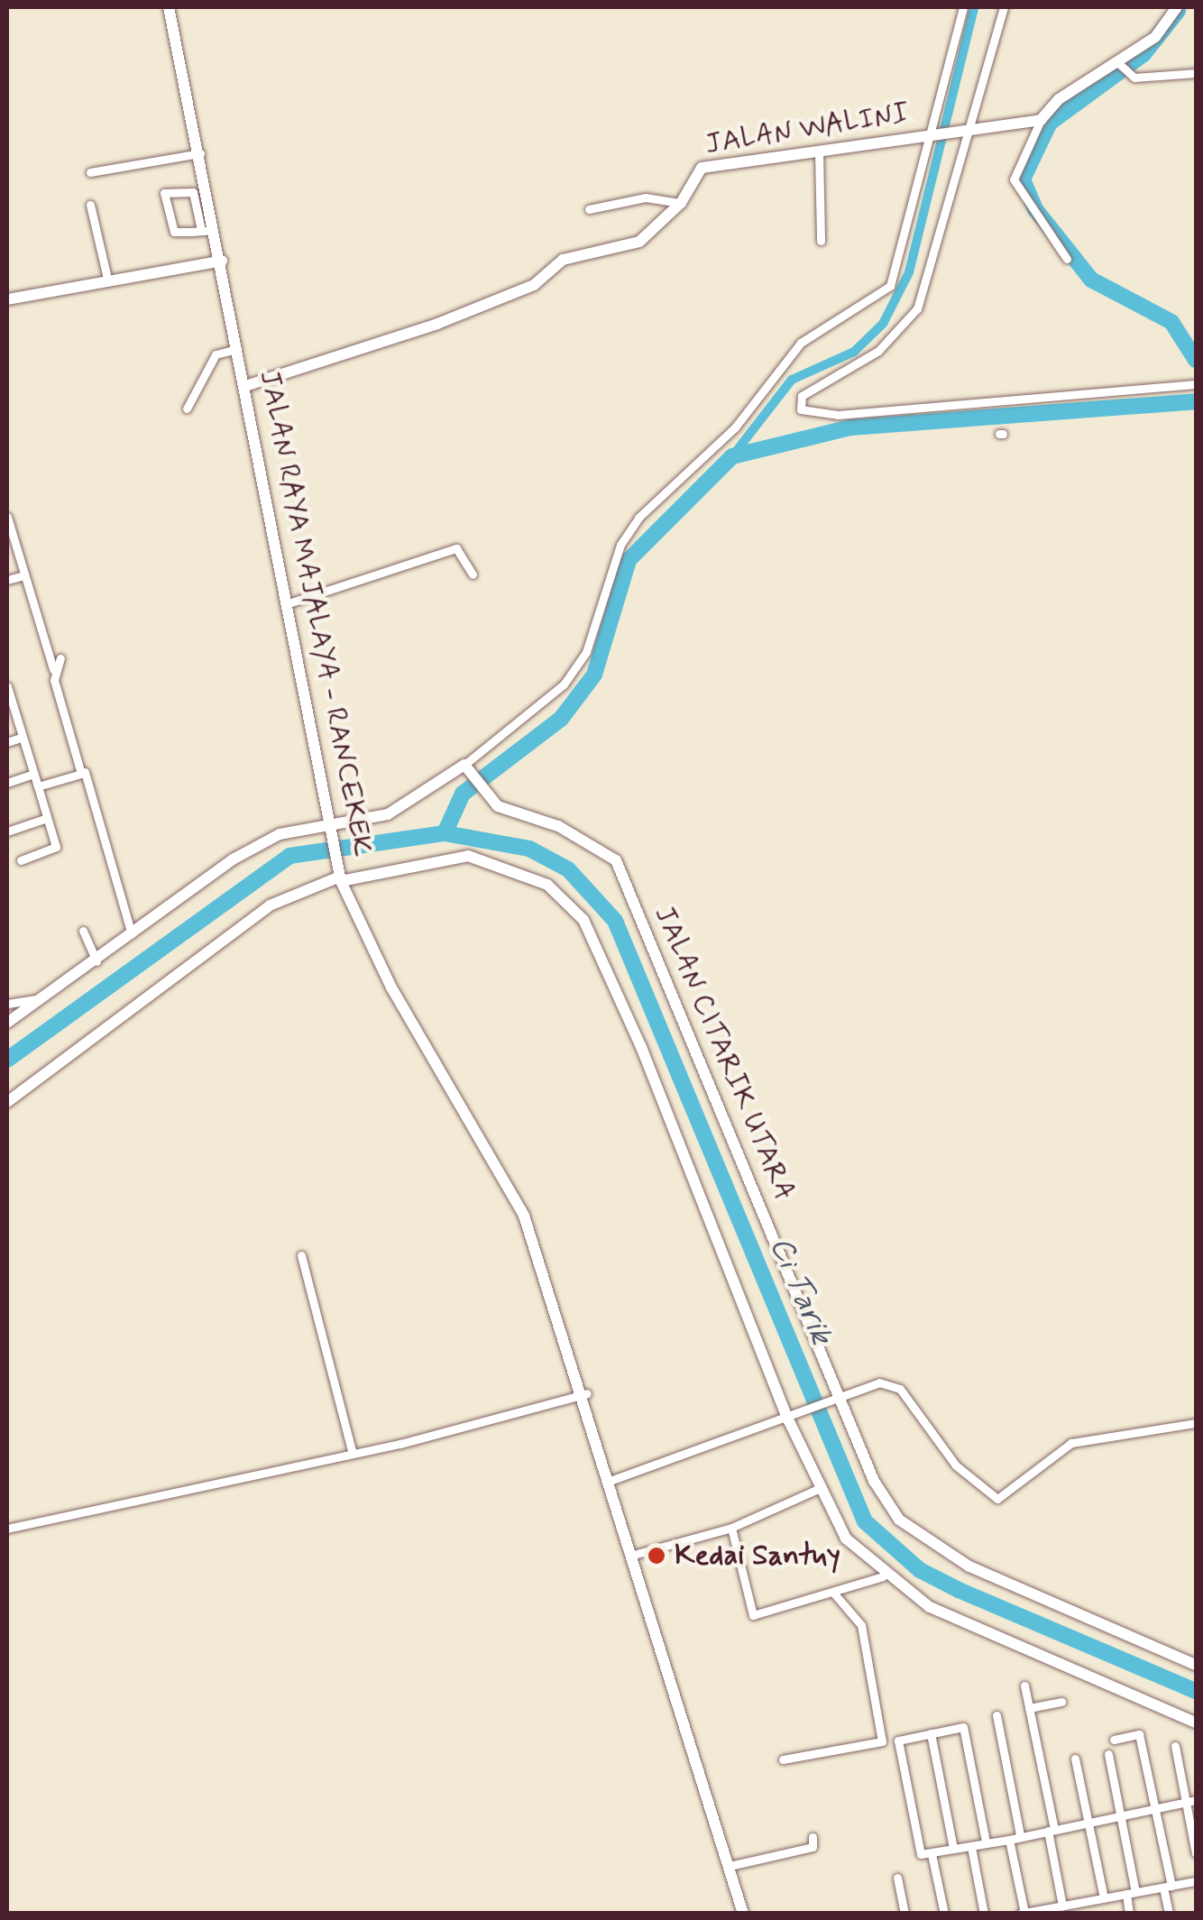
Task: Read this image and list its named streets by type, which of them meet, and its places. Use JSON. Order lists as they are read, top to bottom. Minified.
{"streets":{"street":["JALAN WALINI","JALAN RAYA MAJALAYA - RANCEKEK","JALAN CITARIK UTARA"]},"crossings":[["JALAN WALINI","JALAN RAYA MAJALAYA - RANCEKEK"]],"water":["Ci Tarik"],"places":["Kedai Santuy"]}
